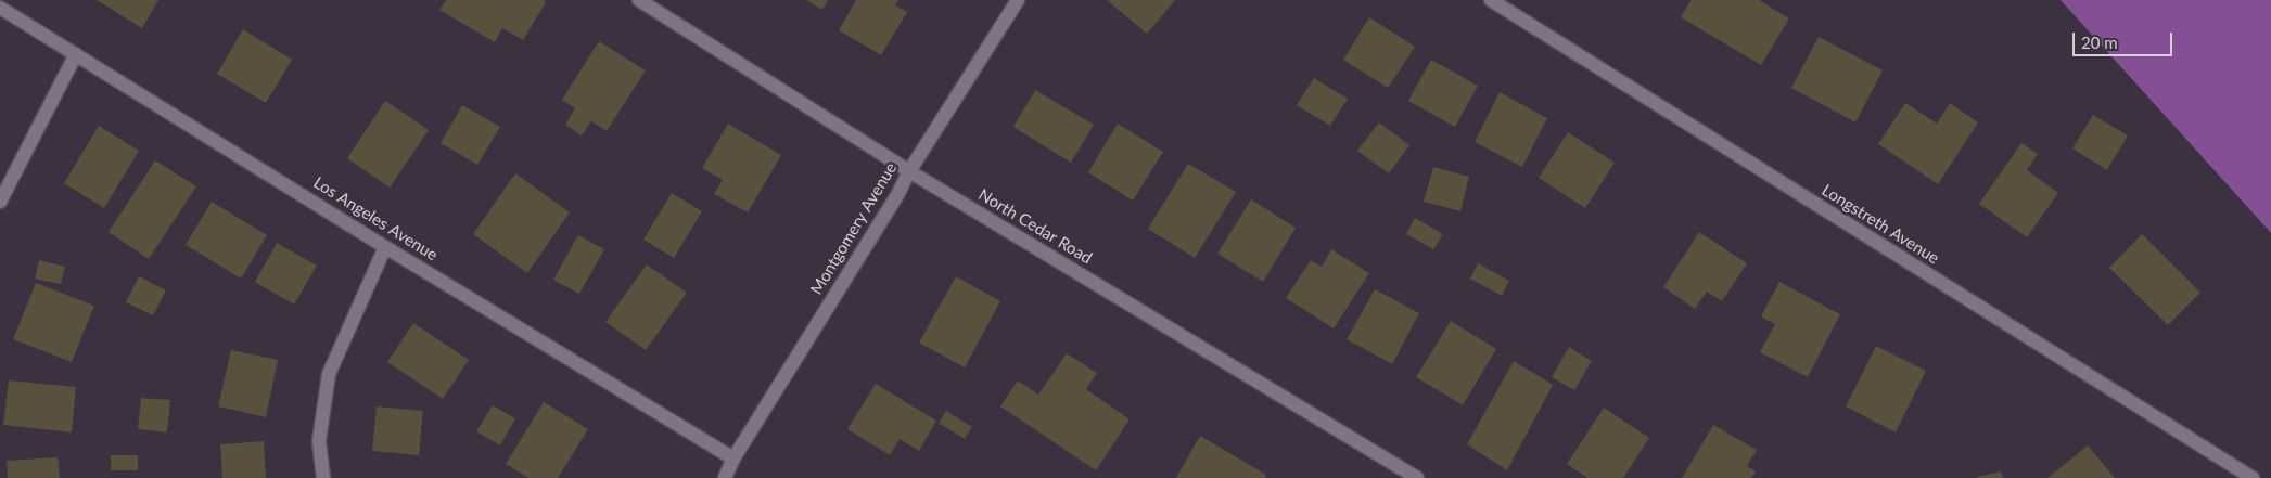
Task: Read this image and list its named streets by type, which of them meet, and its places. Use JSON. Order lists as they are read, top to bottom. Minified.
{"streets":{"street":["Los Angeles Avenue","Longstreth Avenue","North Cedar Road","Montgomery Avenue"]},"crossings":[["Los Angeles Avenue","Montgomery Avenue"],["North Cedar Road","Montgomery Avenue"]],"scale_bar":"20 m"}
